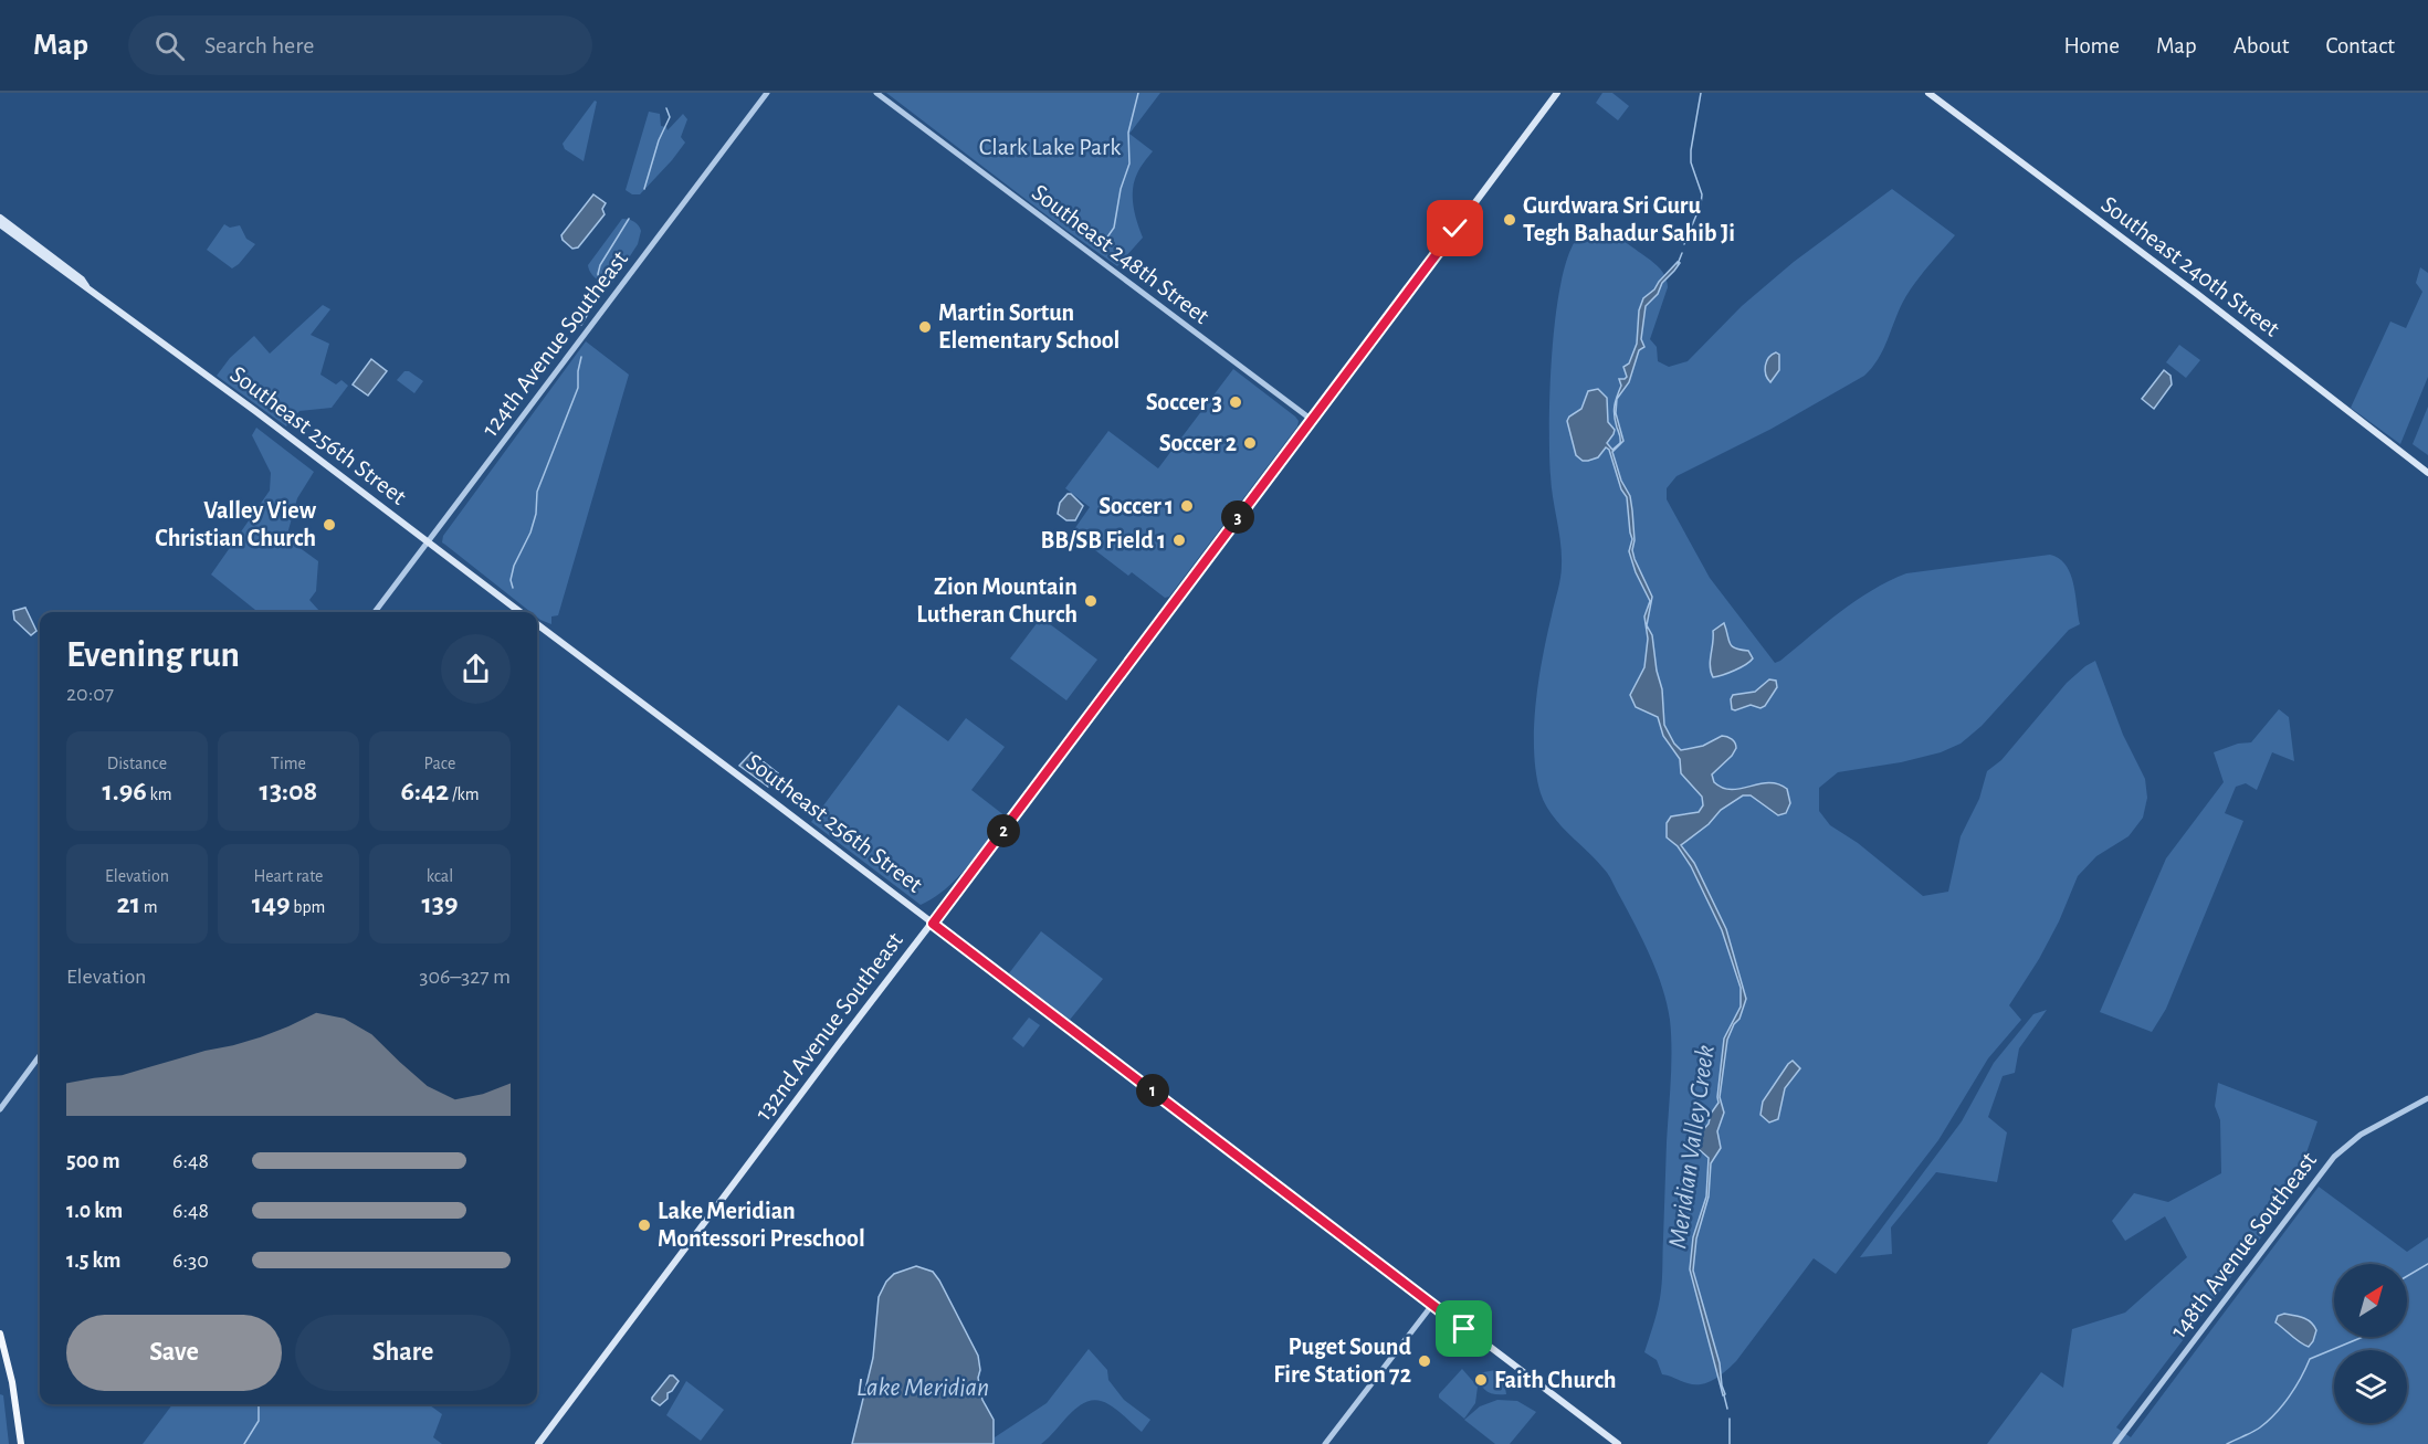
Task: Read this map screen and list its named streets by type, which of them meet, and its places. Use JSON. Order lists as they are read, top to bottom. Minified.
{"streets":{"main road":["Southeast 240th Street","Southeast 256th Street","132nd Avenue Southeast"],"street":["Southeast 248th Street","124th Avenue Southeast","148th Avenue Southeast"]},"crossings":[["Southeast 248th Street","132nd Avenue Southeast"],["124th Avenue Southeast","Southeast 256th Street"],["Southeast 256th Street","132nd Avenue Southeast"]],"water":["Meridian Valley Creek","Lake Meridian"],"parks":["Clark Lake Park"],"places":["Gurdwara Sri Guru Tegh Bahadur Sahib Ji","Martin Sortun Elementary School","Soccer 3","Soccer 2","Soccer 1","Valley View Christian Church","BB/SB Field 1","Zion Mountain Lutheran Church","Lake Meridian Montessori Preschool","Puget Sound Fire Station 72","Faith Church"],"north":"top right","page":{"header":"Map","search":"Search here","nav":["Home","Map","About","Contact"],"pins":["3","2","1"],"heading":["Evening run","20:07"],"stats":[["Distance","1.96 km"],["Time","13:08"],["Pace","6:42 /km"],["Elevation","21 m"],["Heart rate","149 bpm"],["kcal","139"]],"chart":["Elevation","306–327 m"],"list":[{"name":"500 m","note":"6:48"},{"name":"1.0 km","note":"6:48"},{"name":"1.5 km","note":"6:30"}],"buttons":["Save","Share"]}}
